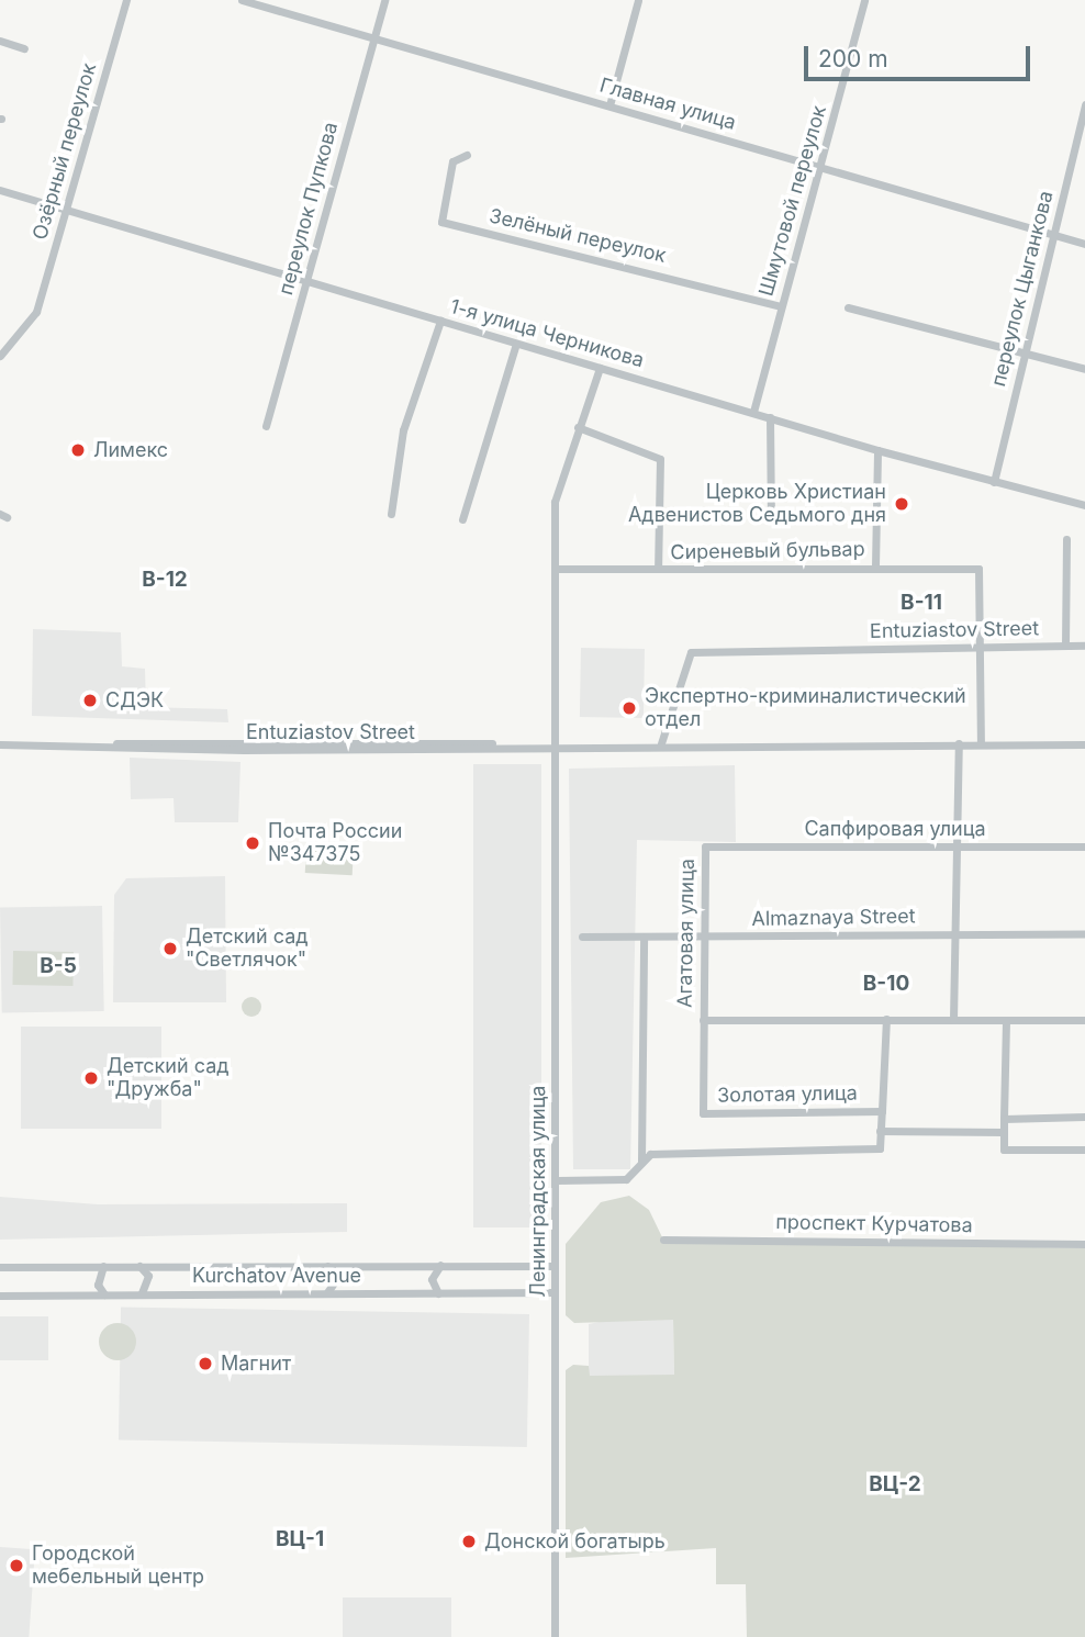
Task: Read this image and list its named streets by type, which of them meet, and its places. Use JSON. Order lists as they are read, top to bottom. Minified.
{"streets":{"street":["Главная улица","Озёрный переулок","Шмутовой переулок","переулок Пупкова","Зелёный переулок","переулок Цыганкова","1-я улица Черникова","Сиреневый бульвар","Entuziastov Street","Сапфировая улица","Almaznaya Street","Агатовая улица","Золотая улица","Ленинградская улица","проспект Курчатова","Kurchatov Avenue"]},"crossings":[["Главная улица","Шмутовой переулок"],["Главная улица","переулок Пупкова"],["Главная улица","переулок Цыганкова"],["Озёрный переулок","1-я улица Черникова"],["Шмутовой переулок","Зелёный переулок"],["Шмутовой переулок","1-я улица Черникова"],["переулок Пупкова","1-я улица Черникова"],["переулок Цыганкова","1-я улица Черникова"],["1-я улица Черникова","Ленинградская улица"],["Сиреневый бульвар","Entuziastov Street"],["Сиреневый бульвар","Ленинградская улица"],["Entuziastov Street","Ленинградская улица"],["Сапфировая улица","Агатовая улица"],["Almaznaya Street","Агатовая улица"],["Агатовая улица","Золотая улица"],["Ленинградская улица","Kurchatov Avenue"]],"districts":["В-12","В-11","В-5","В-10","ВЦ-2","ВЦ-1"],"places":["Лимекс","Церковь Христиан Адвенистов Седьмого дня","СДЭК","Экспертно-криминалистический отдел","Почта России №347375","Детский сад \"Светлячок\"","Детский сад \"Дружба\"","Магнит","Донской богатырь","Городской мебельный центр"],"scale_bar":"200 m"}
